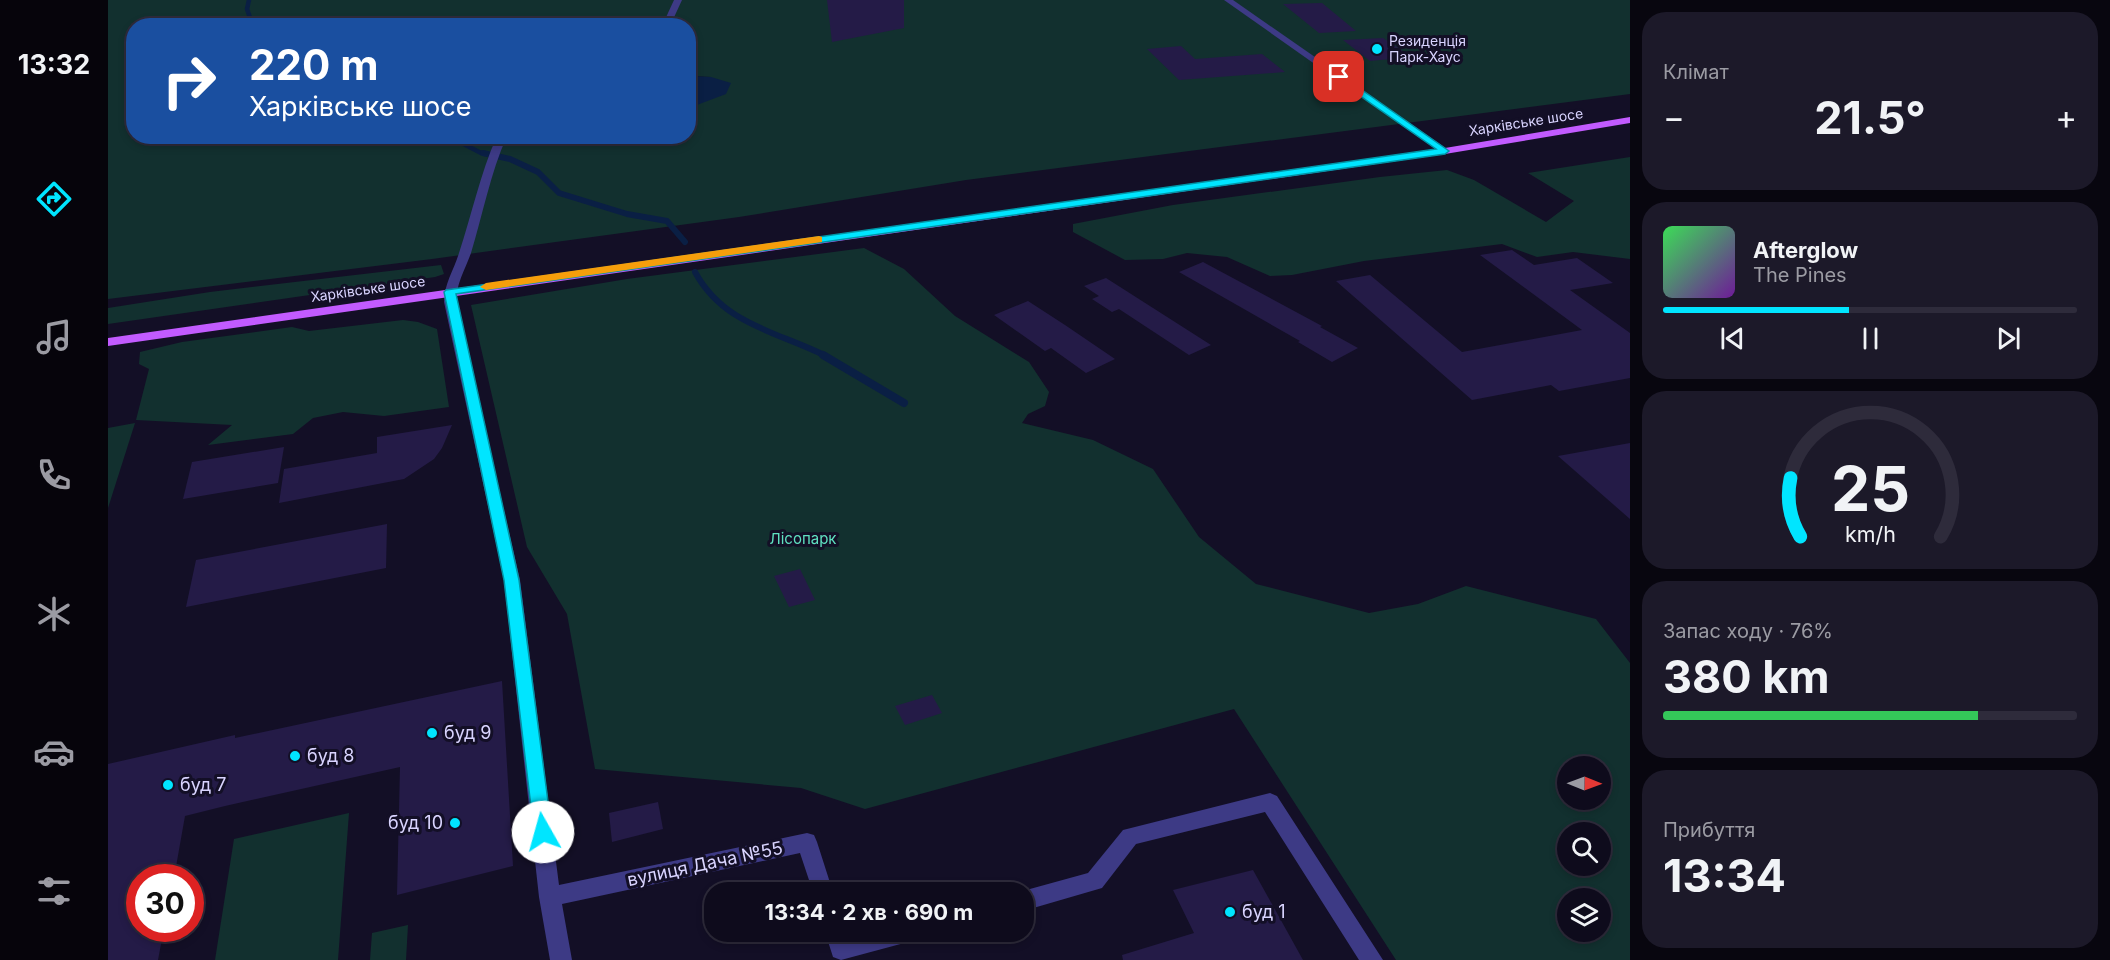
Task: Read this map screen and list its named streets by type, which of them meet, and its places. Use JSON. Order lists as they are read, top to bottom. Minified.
{"streets":{"main road":["Харківське шосе"],"street":["вулиця Дача №55"]},"parks":["Лісопарк"],"places":["Резиденція Парк-Хаус","буд 9","буд 8","буд 7","буд 10","буд 1"],"north":"right","page":{"tabs":"13:32","tile":["Клімат",["Запас ходу · 76%","380 km"],["Прибуття","13:34"]],"turn":["220 m","Харківське шосе"],"heat":["−","21.5°","+"],"song":["Afterglow","The Pines"],"limit":"30","trip":"13:34 · 2 хв · 690 m","gauge":["25","km/h"]}}
